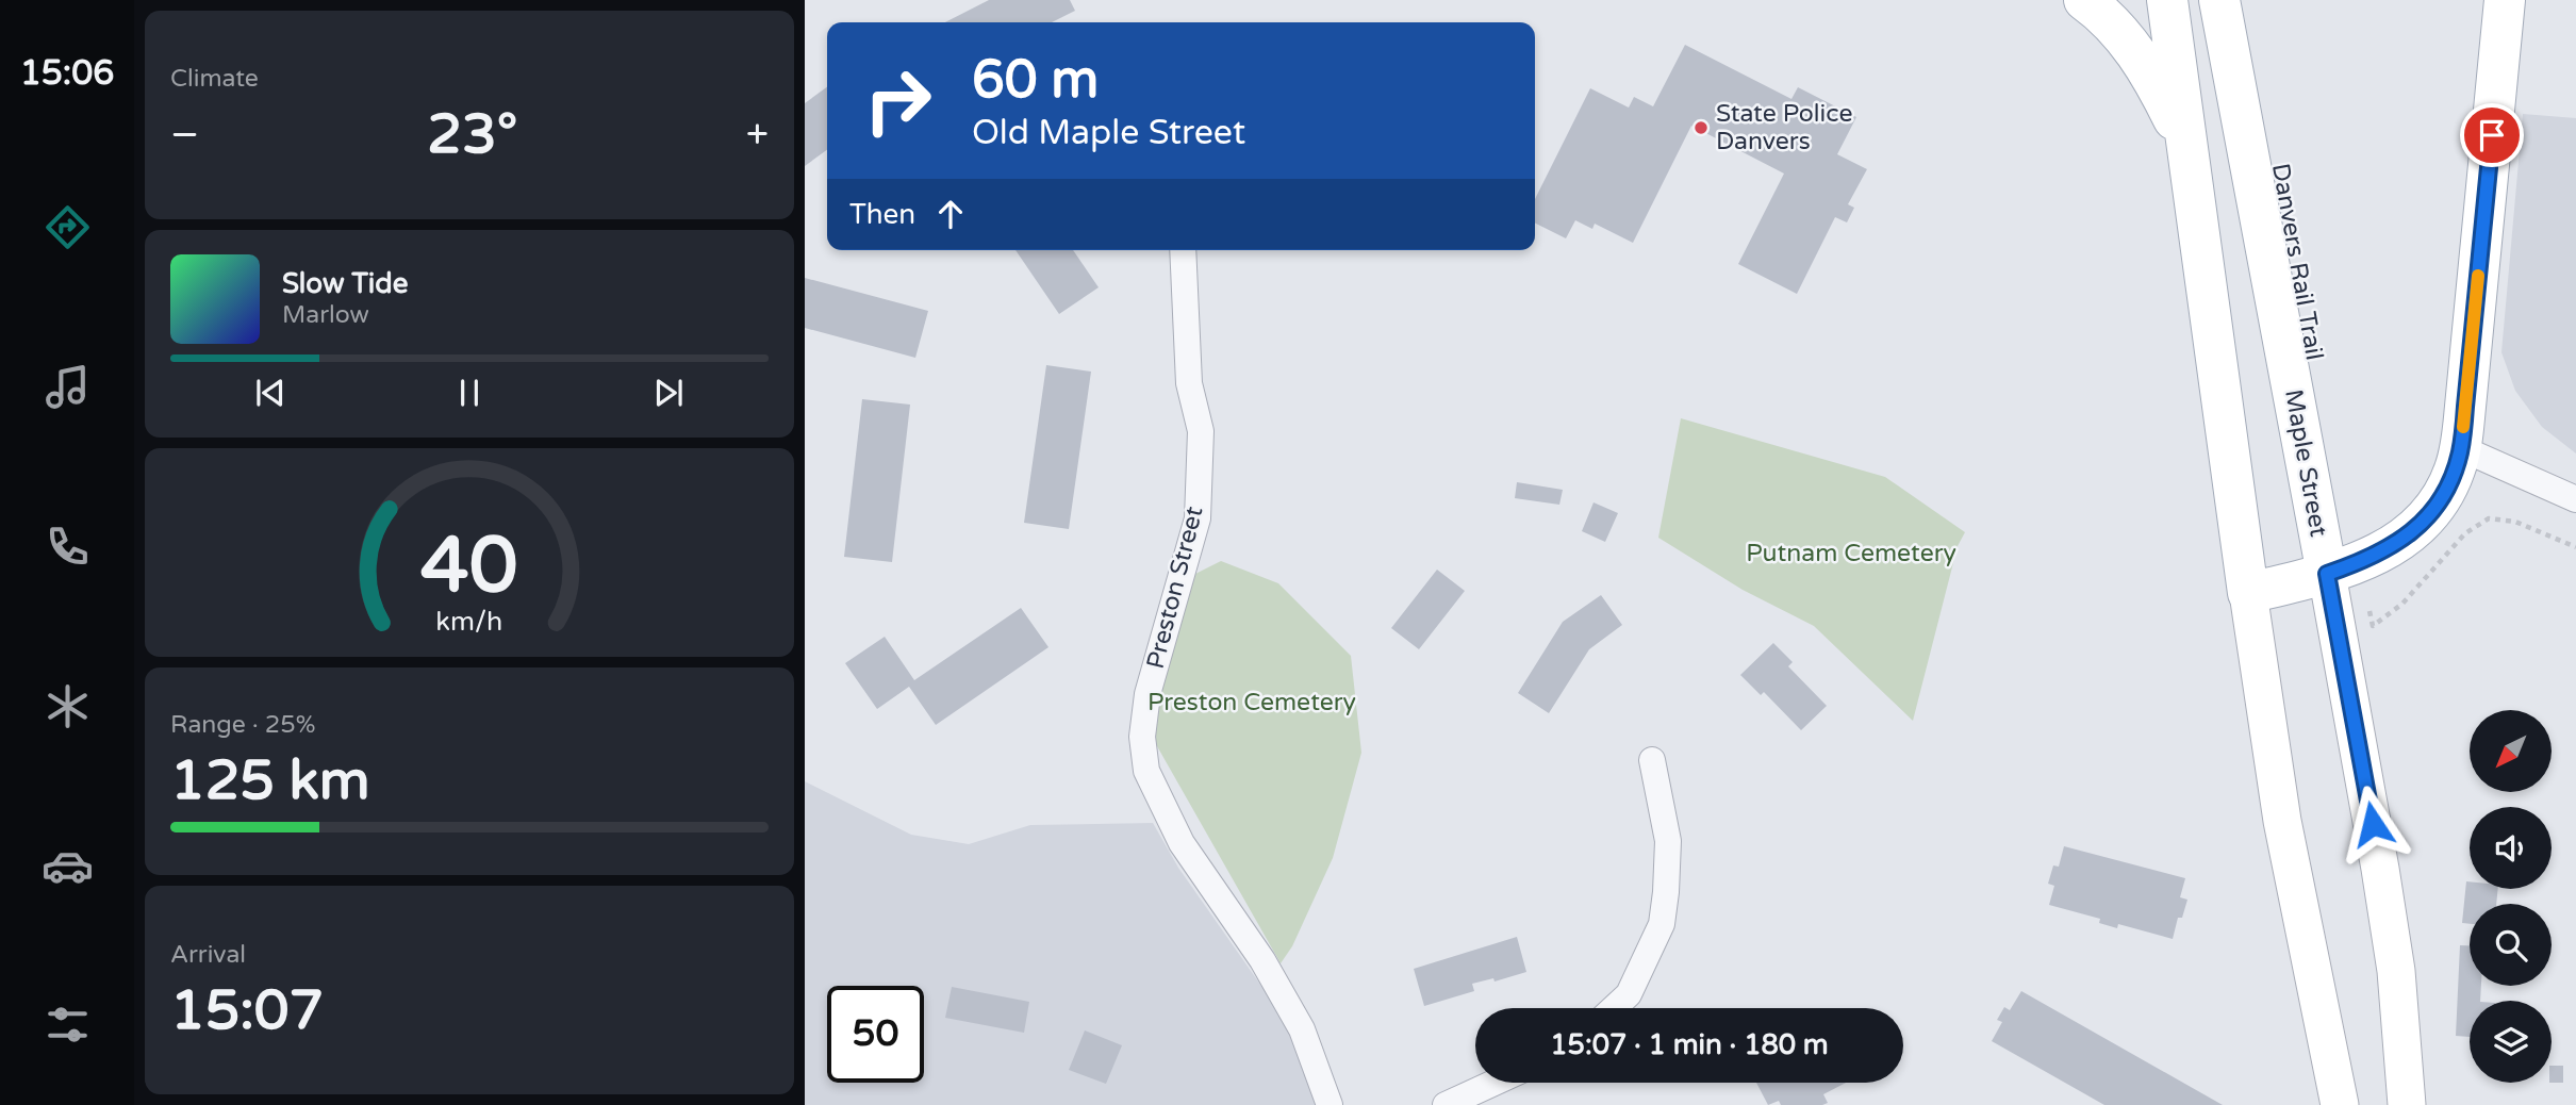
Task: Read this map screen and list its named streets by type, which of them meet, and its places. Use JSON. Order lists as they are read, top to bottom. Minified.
{"streets":{"main road":["Maple Street"],"street":["Preston Street"]},"parks":["Putnam Cemetery","Preston Cemetery"],"places":["State Police Danvers"],"north":"bottom left","page":{"tabs":"15:06","tile":["Climate",["Range · 25%","125 km"],["Arrival","15:07"]],"turn":["60 m","Old Maple Street"],"heat":["−","23°","+"],"then":"Then","song":["Slow Tide","Marlow"],"limit":"50","trip":"15:07 · 1 min · 180 m","gauge":["40","km/h"]}}
